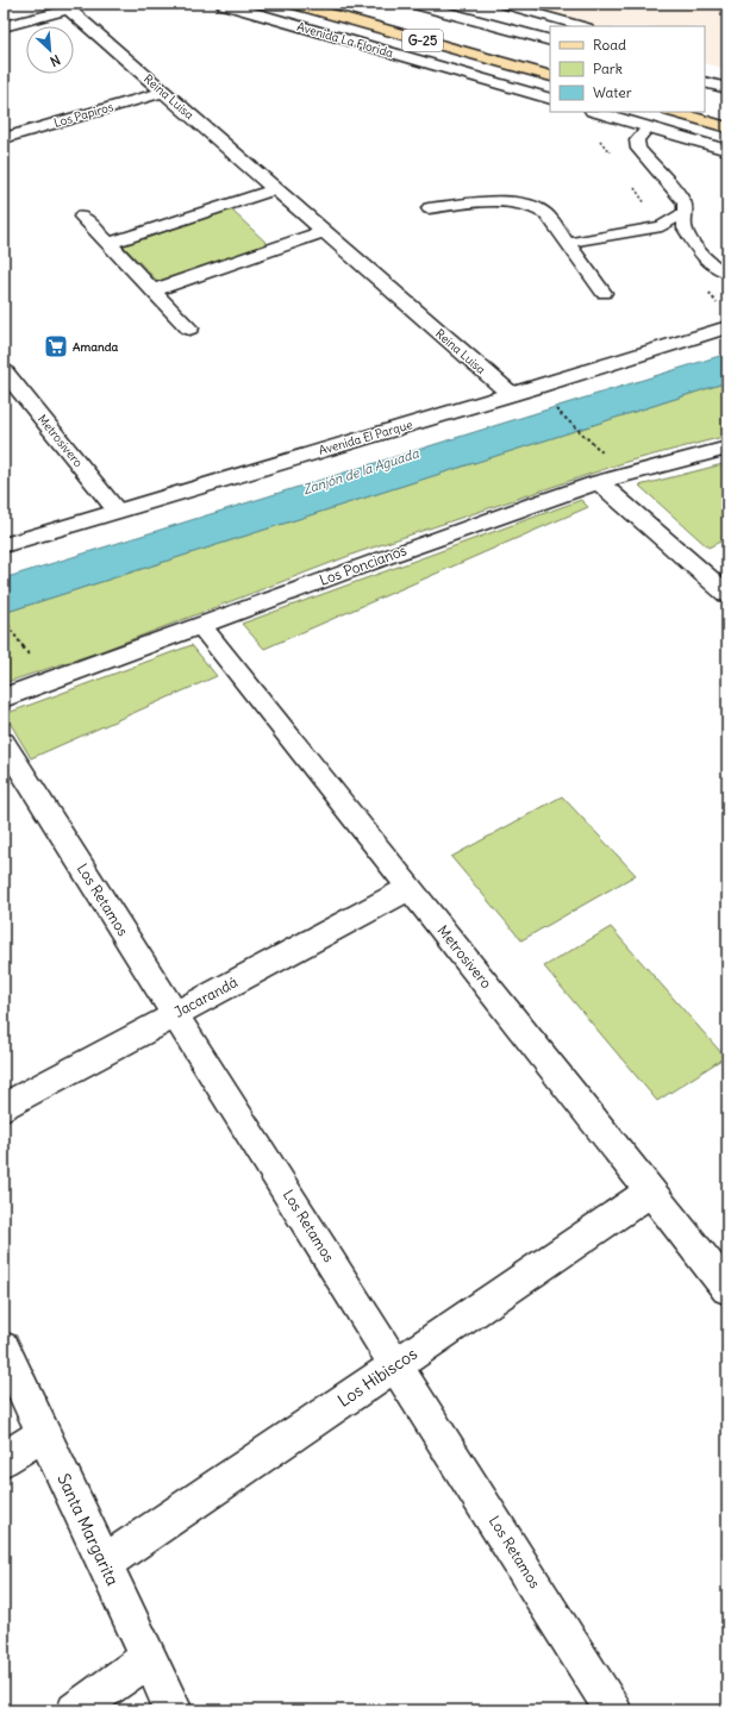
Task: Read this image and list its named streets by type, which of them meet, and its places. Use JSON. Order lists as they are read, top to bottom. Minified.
{"streets":{"main road":["Avenida La Florida","G-25"],"street":["Reina Luisa","Los Papiros","Avenida El Parque","Metrosivero","Los Poncianos","Los Retamos","Jacarandá","Los Hibiscos","Santa Margarita"]},"crossings":[["Reina Luisa","Los Papiros"],["Reina Luisa","Avenida El Parque"],["Avenida El Parque","Metrosivero"],["Metrosivero","Los Poncianos"],["Metrosivero","Jacarandá"],["Metrosivero","Los Hibiscos"],["Los Retamos","Jacarandá"],["Los Retamos","Los Hibiscos"],["Los Hibiscos","Santa Margarita"]],"water":["Zanjón de la Aguada"],"places":{"supermarket":["Amanda"]},"legend":["Road","Park","Water"],"north":"bottom right"}
